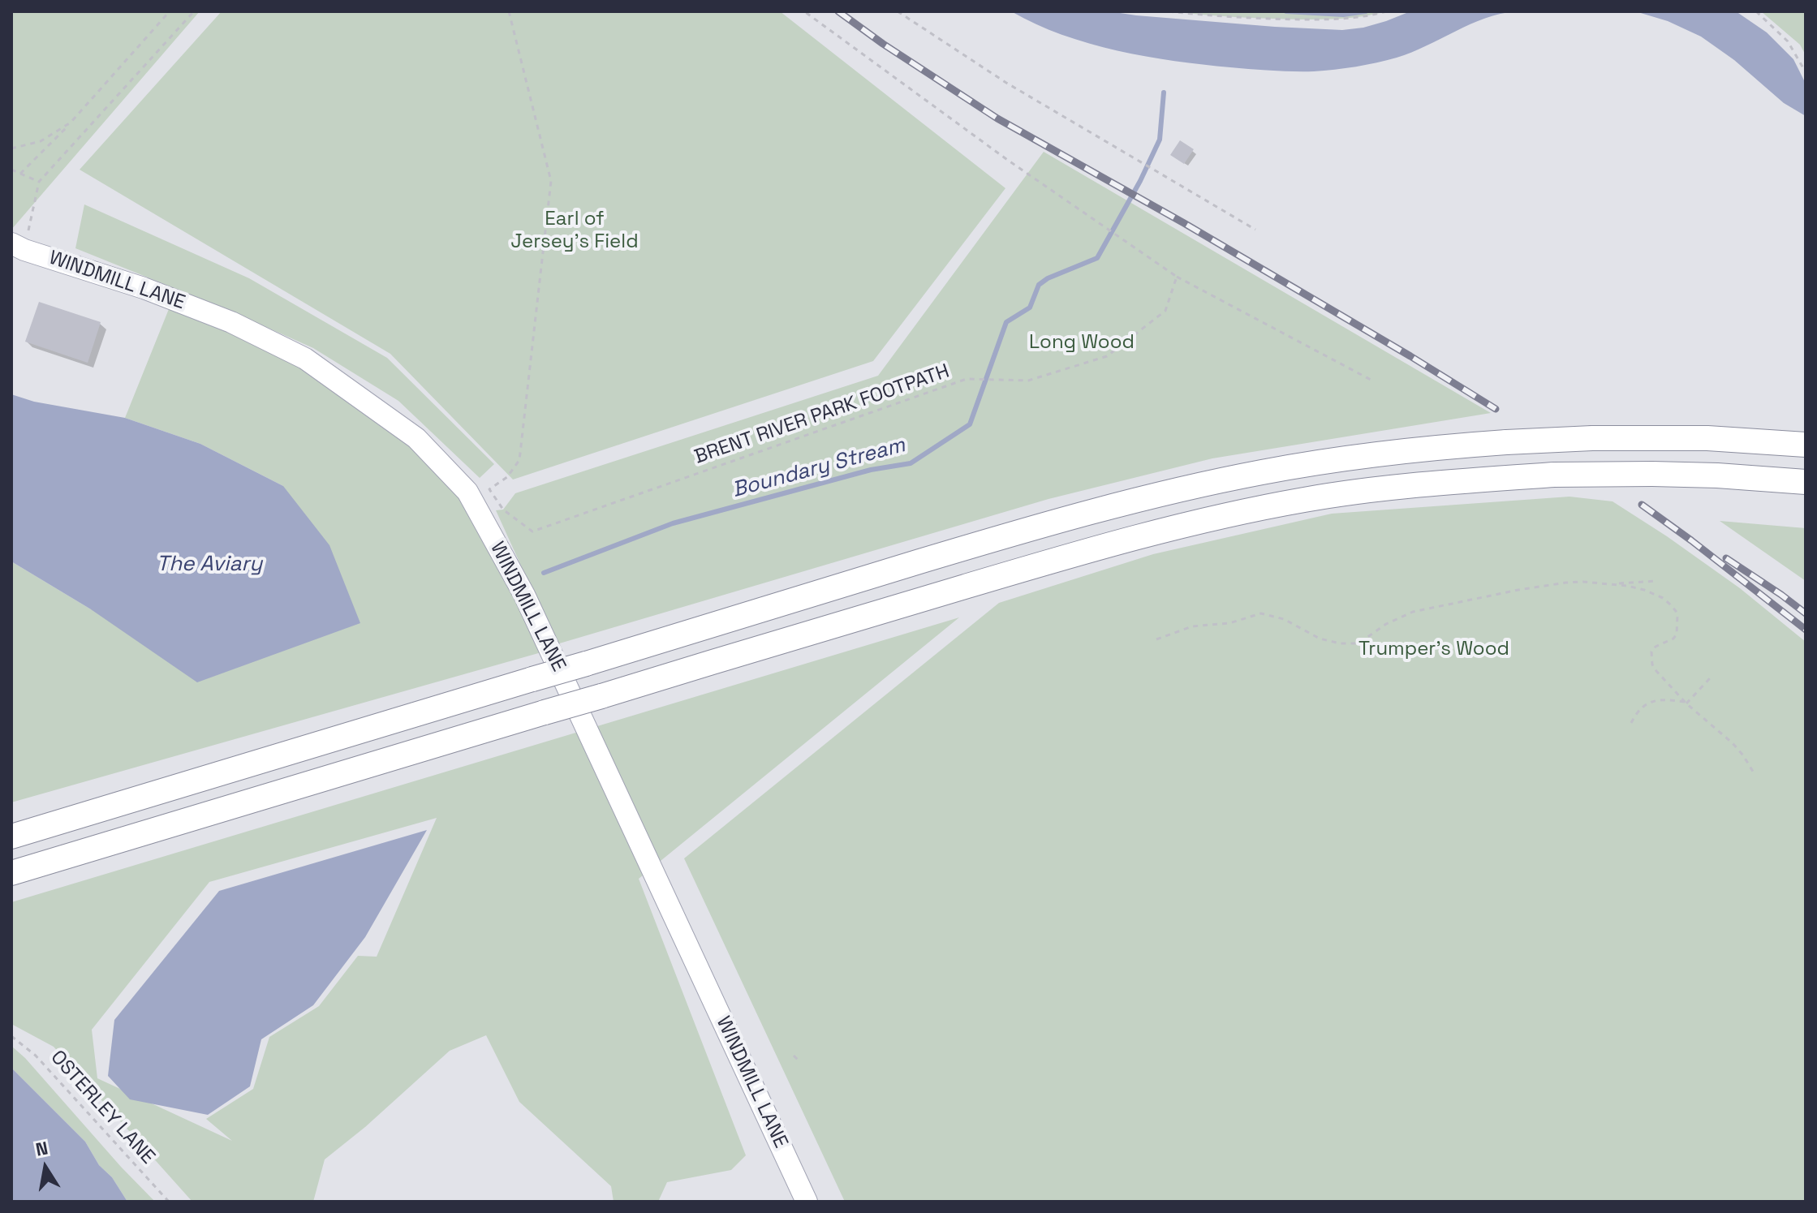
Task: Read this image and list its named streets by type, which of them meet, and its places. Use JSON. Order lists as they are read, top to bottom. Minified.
{"streets":{"main road":["WINDMILL LANE"],"path":["BRENT RIVER PARK FOOTPATH","OSTERLEY LANE"]},"water":["Boundary Stream","The Aviary"],"parks":["Earl of Jersey's Field","Long Wood","Trumper's Wood"],"north":"top"}
